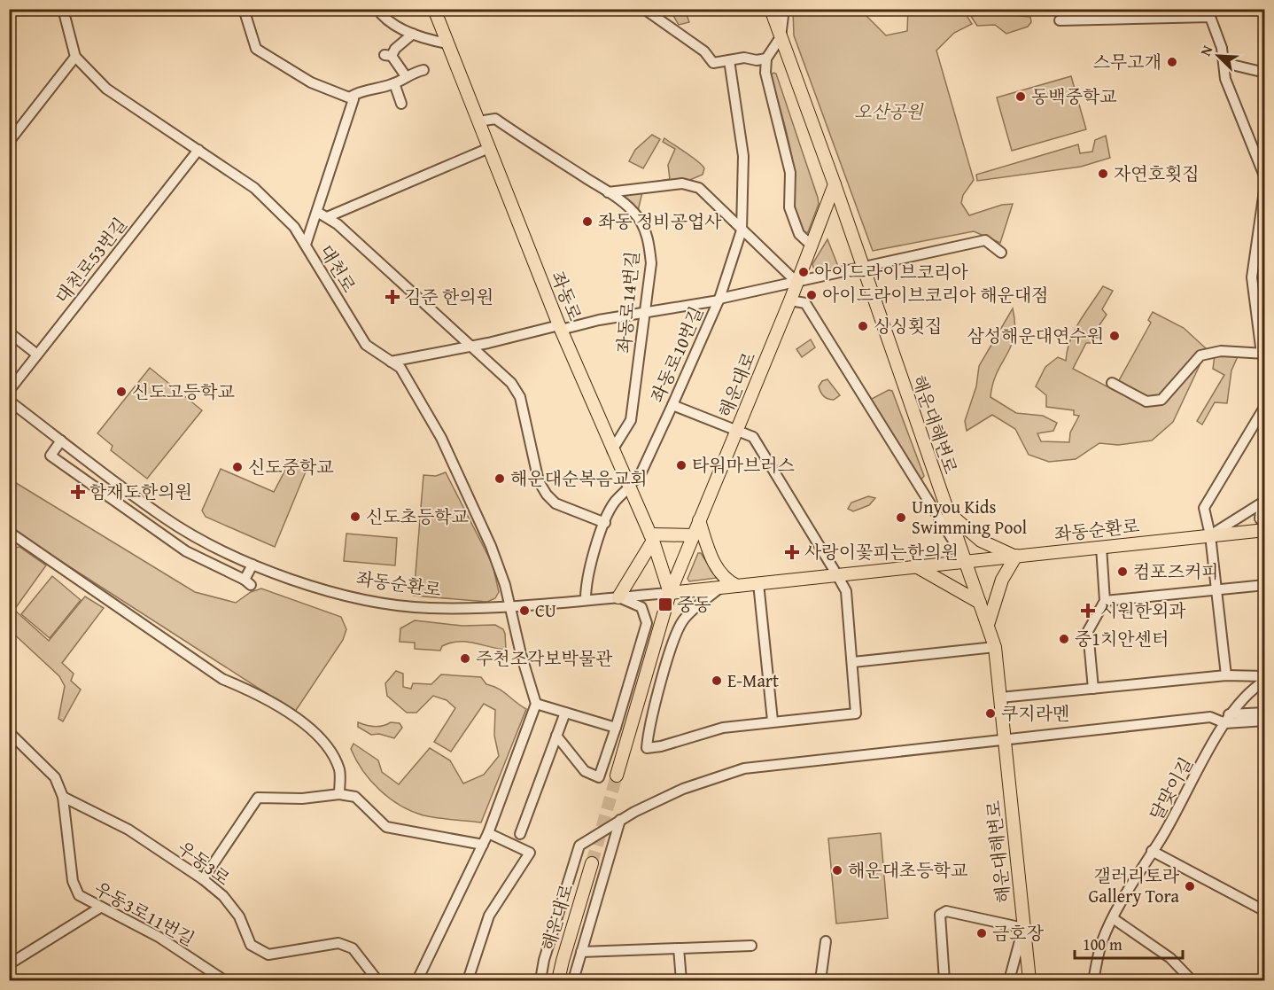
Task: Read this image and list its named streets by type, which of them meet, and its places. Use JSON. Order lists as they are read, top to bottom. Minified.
{"streets":{"main road":["좌동로","해운대로","해운대해변로","좌동순환로"],"street":["대천로53번길","대천로","좌동로14번길","좌동로10번길","달맞이길","우동3로","우동3로11번길"]},"crossings":[["대천로53번길","대천로"],["대천로","좌동순환로"],["좌동로","좌동로14번길"],["좌동로","좌동로10번길"],["좌동로","해운대로"],["좌동로","좌동순환로"],["좌동로10번길","좌동순환로"],["해운대로","해운대해변로"],["해운대로","좌동순환로"],["해운대해변로","좌동순환로"],["우동3로","우동3로11번길"]],"parks":["오산공원"],"places":{"other":["스무고개","동백중학교","자연호횟집","좌동 정비공업사","아이드라이브코리아","아이드라이브코리아 해운대점","싱싱횟집","삼성해운대연수원","신도고등학교","타워마브러스","신도중학교","해운대순복음교회","신도초등학교","Unyou Kids Swimming Pool","컴포즈커피","CU","중1치안센터","주천조각보박물관","E-Mart","쿠지라멘","해운대초등학교","갤러리토라 Gallery Tora","금호장"],"health":["김준 한의원","함재도한의원","사랑이꽃피는한의원","시원한외과"],"transit":["중동"]},"scale_bar":"100 m","north":"top left"}
